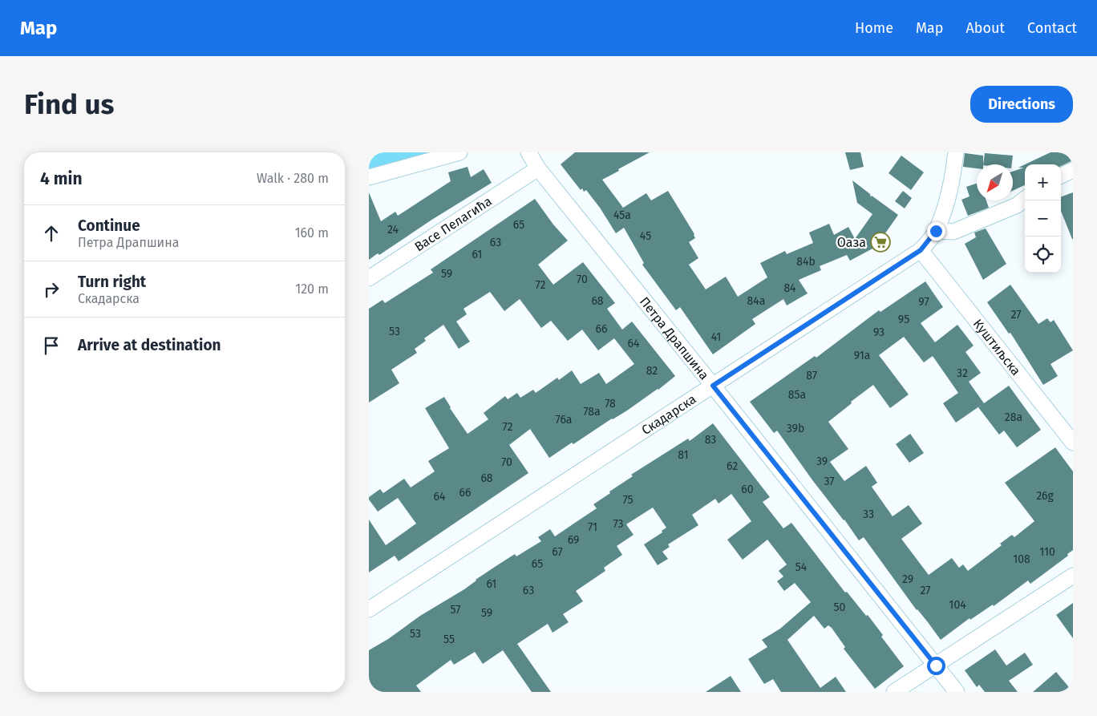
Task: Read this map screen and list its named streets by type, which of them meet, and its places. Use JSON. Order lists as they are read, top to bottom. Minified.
{"streets":{"street":["Васе Пелагића","Петра Драпшина","Куштиљска","Скадарска"]},"crossings":[["Васе Пелагића","Петра Драпшина"],["Петра Драпшина","Скадарска"],["Куштиљска","Скадарска"]],"places":{"supermarket":["Оаза"]},"house_numbers":["45a","65","24","45","63","61","84b","59","70","72","84","68","84a","97","27","95","66","53","93","41","64","91a","82","32","87","85a","78","78a","28a","76a","72","39b","83","81","39","70","62","68","37","60","66","26g","64","75","33","73","71","69","67","110","108","65","54","29","61","63","27","104","50","57","59","53","55"],"north":"bottom left","page":{"header":"Map","nav":["Home","Map","About","Contact"],"buttons":"Directions","title":"Find us","heading":["4 min","Walk · 280 m"],"map_buttons":["+","−"],"list":[["Continue","Петра Драпшина","160 m"],["Turn right","Скадарска","120 m"],"Arrive at destination"]}}
